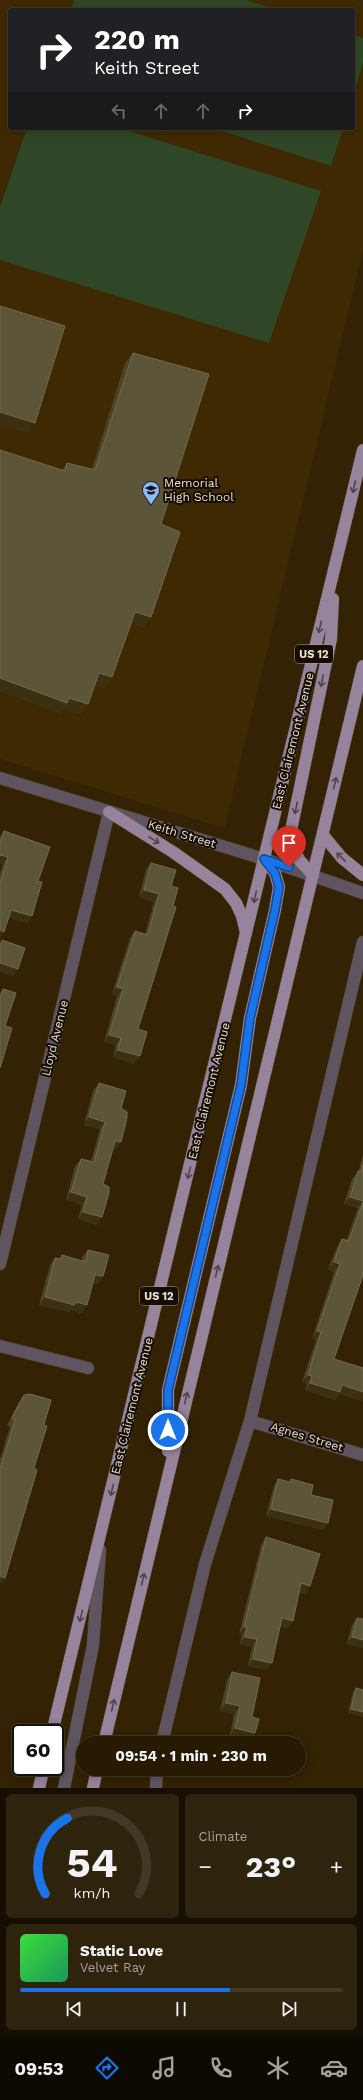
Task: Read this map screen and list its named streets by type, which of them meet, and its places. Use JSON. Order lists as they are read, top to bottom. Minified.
{"streets":{"main road":["US 12","East Clairemont Avenue"],"street":["Keith Street","Lloyd Avenue","Agnes Street"]},"crossings":[["East Clairemont Avenue","Keith Street"],["Keith Street","Lloyd Avenue"]],"places":{"school or university":["Memorial High School"]},"page":{"turn":["220 m","Keith Street"],"limit":"60","trip":"09:54 · 1 min · 230 m","tile":"Climate","heat":["−","23°","+"],"song":["Static Love","Velvet Ray"],"tabs":"09:53","gauge":["54","km/h"]}}
